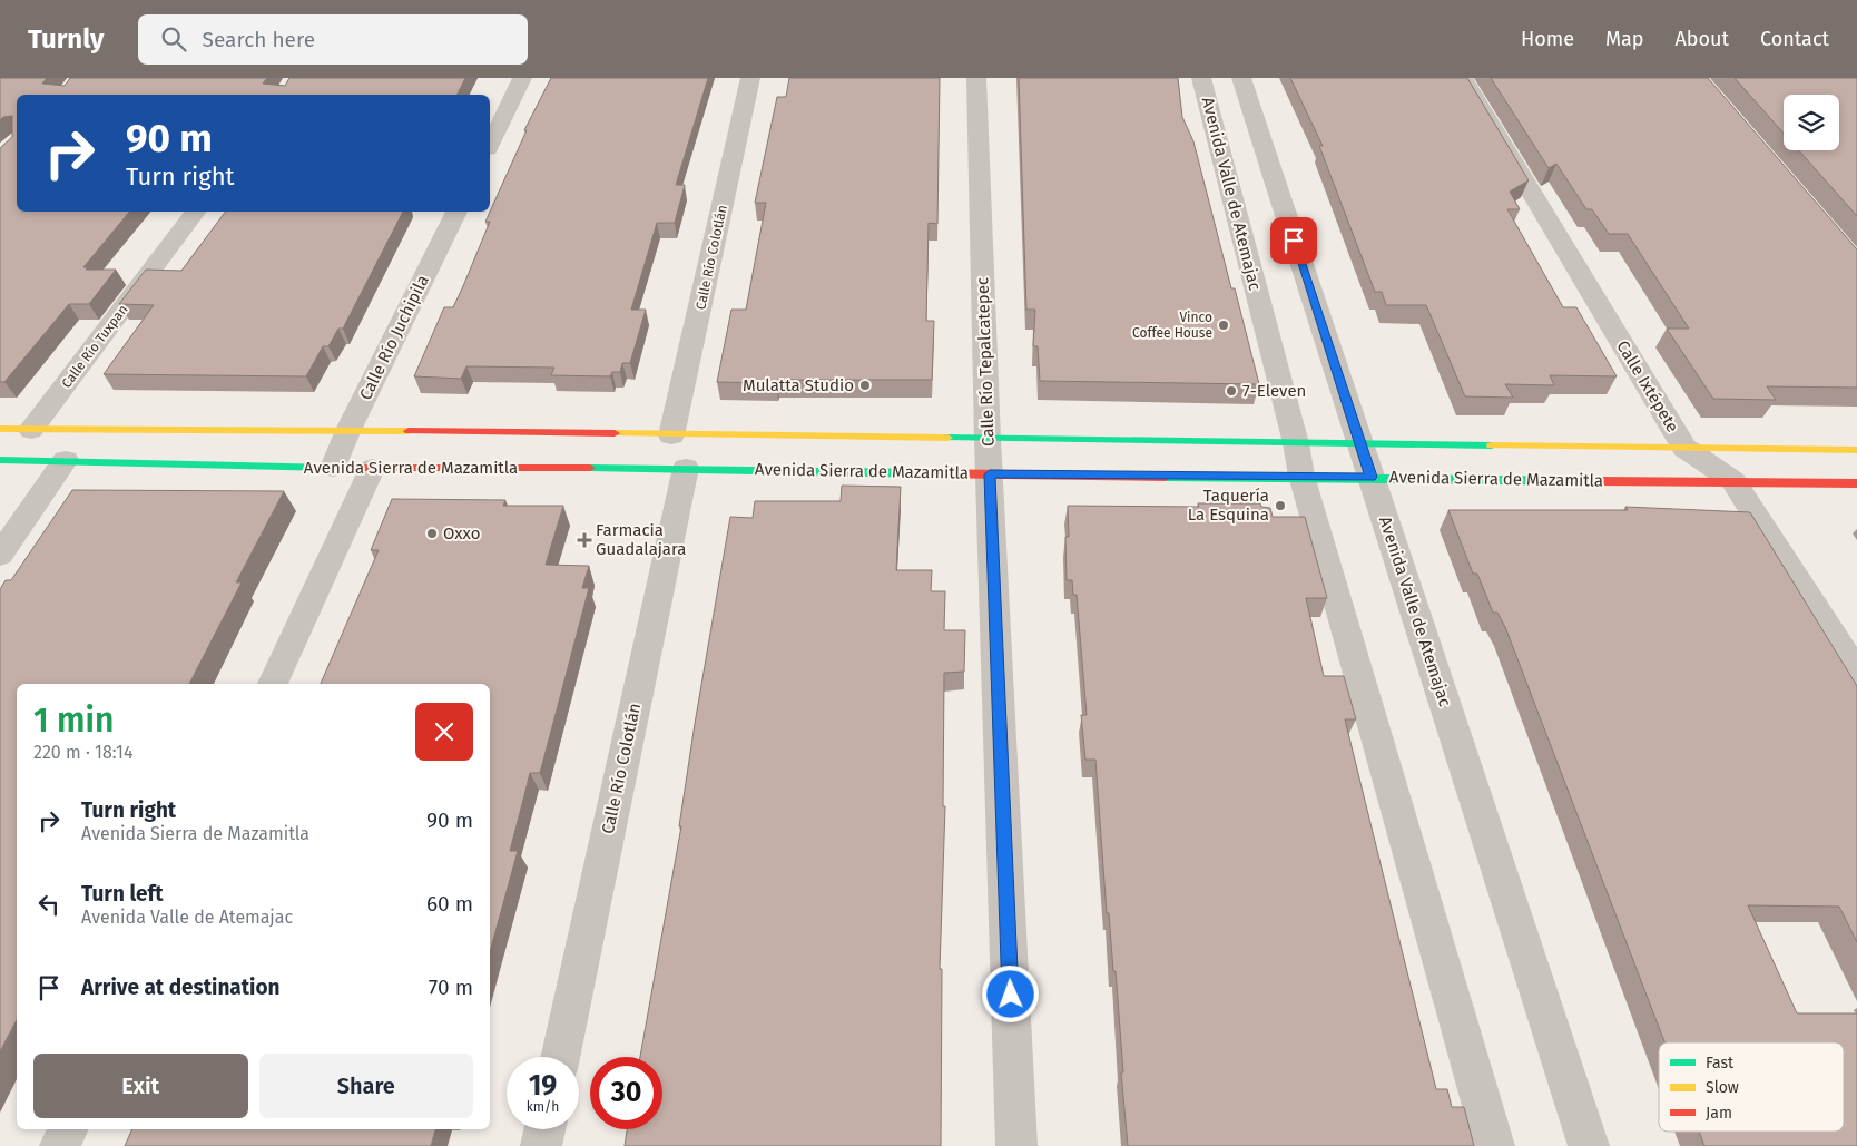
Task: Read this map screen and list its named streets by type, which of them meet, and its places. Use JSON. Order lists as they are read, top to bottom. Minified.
{"streets":{"street":["Avenida Valle de Atemajac","Calle Río Colotlán","Calle Río Juchipila","Calle Río Tuxpan","Calle Río Tepalcatepec","Calle Ixtépete","Avenida Sierra de Mazamitla"]},"crossings":[["Avenida Valle de Atemajac","Avenida Sierra de Mazamitla"],["Calle Río Colotlán","Avenida Sierra de Mazamitla"],["Calle Río Juchipila","Avenida Sierra de Mazamitla"],["Calle Río Tuxpan","Avenida Sierra de Mazamitla"],["Calle Río Tepalcatepec","Avenida Sierra de Mazamitla"],["Calle Ixtépete","Avenida Sierra de Mazamitla"]],"places":{"other":["Vinco Coffee House","Mulatta Studio","7-Eleven","Taquería La Esquina","Oxxo"],"health":["Farmacia Guadalajara"]},"legend":["Fast","Slow","Jam"],"page":{"header":"Turnly","search":"Search here","nav":["Home","Map","About","Contact"],"turn":["90 m","Turn right"],"heading":["1 min","220 m · 18:14"],"list":[{"name":"Turn right","note":"Avenida Sierra de Mazamitla","value":"90 m"},{"name":"Turn left","note":"Avenida Valle de Atemajac","value":"60 m"},{"name":"Arrive at destination","value":"70 m"}],"buttons":["Exit","Share"],"speed":"19 km/h","limit":"30"}}
